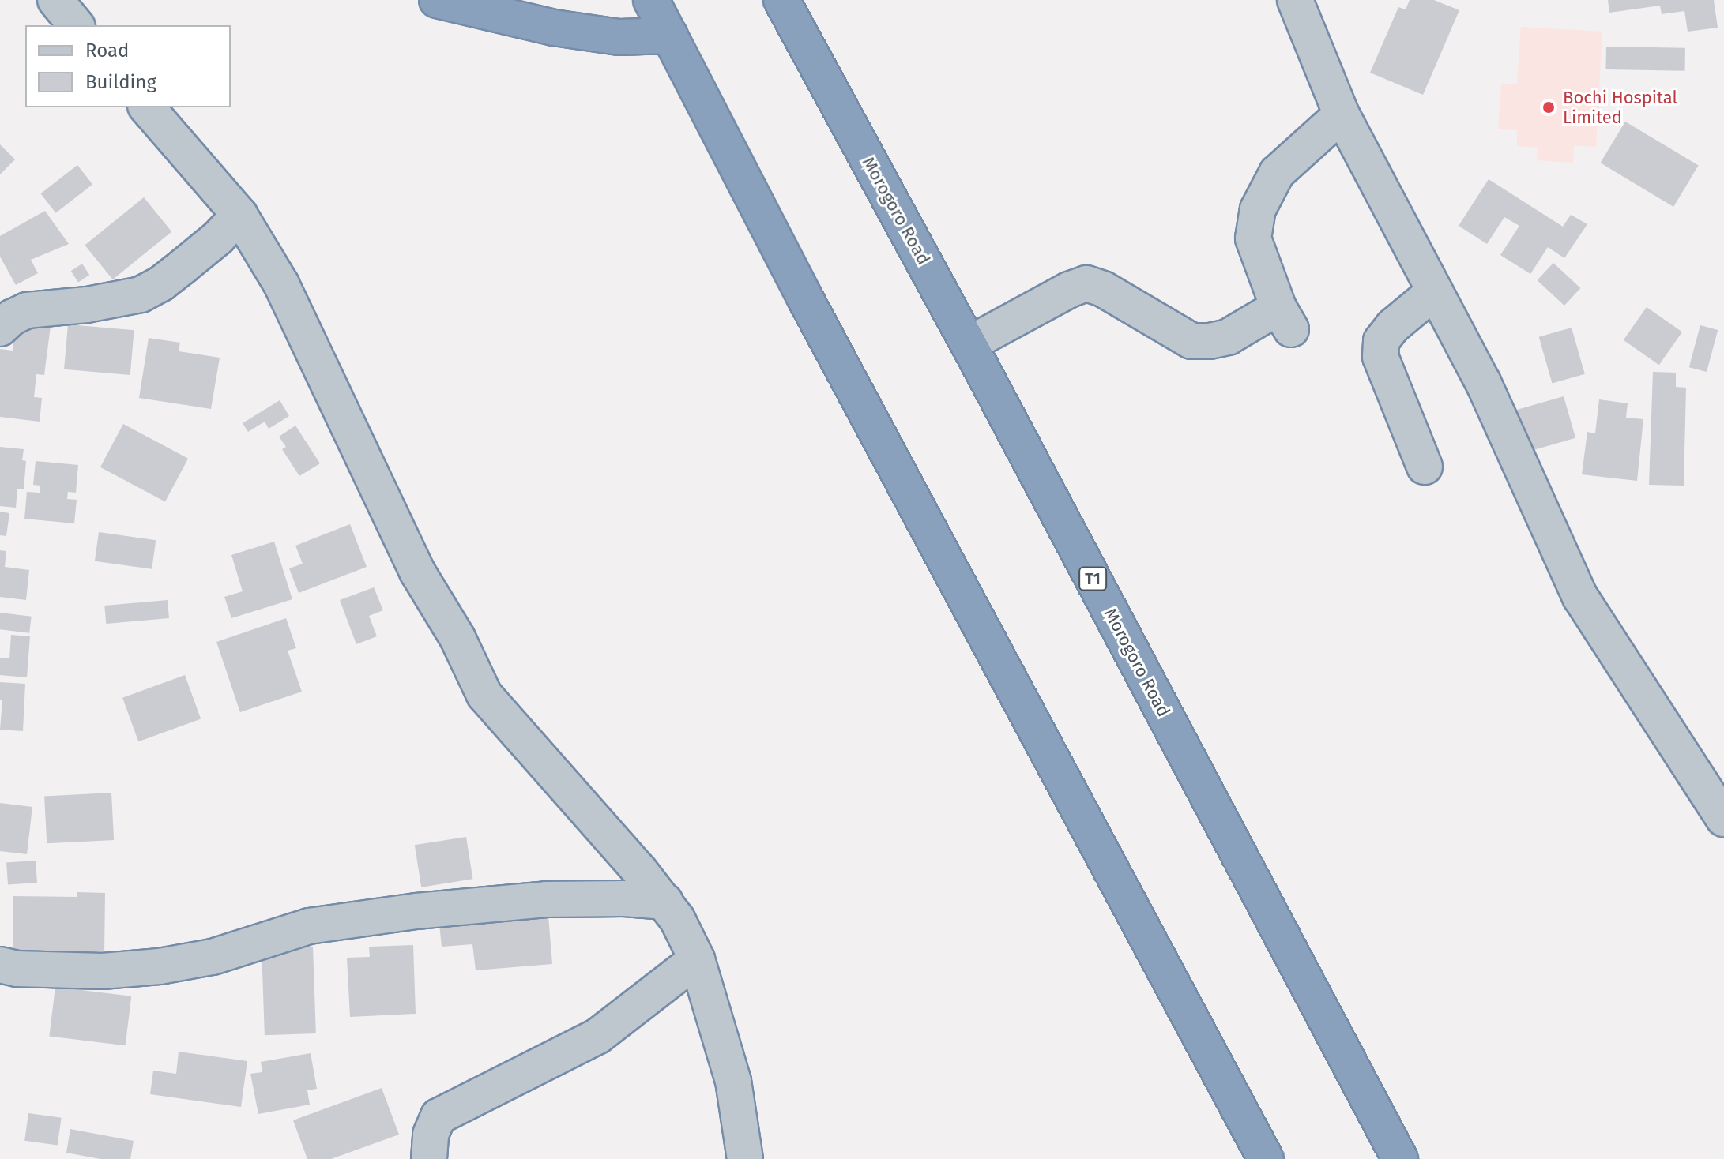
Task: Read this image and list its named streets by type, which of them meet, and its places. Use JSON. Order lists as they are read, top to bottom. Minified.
{"streets":{"highway":["Morogoro Road","T1"]},"places":["Bochi Hospital Limited"],"legend":["Road","Building"]}
